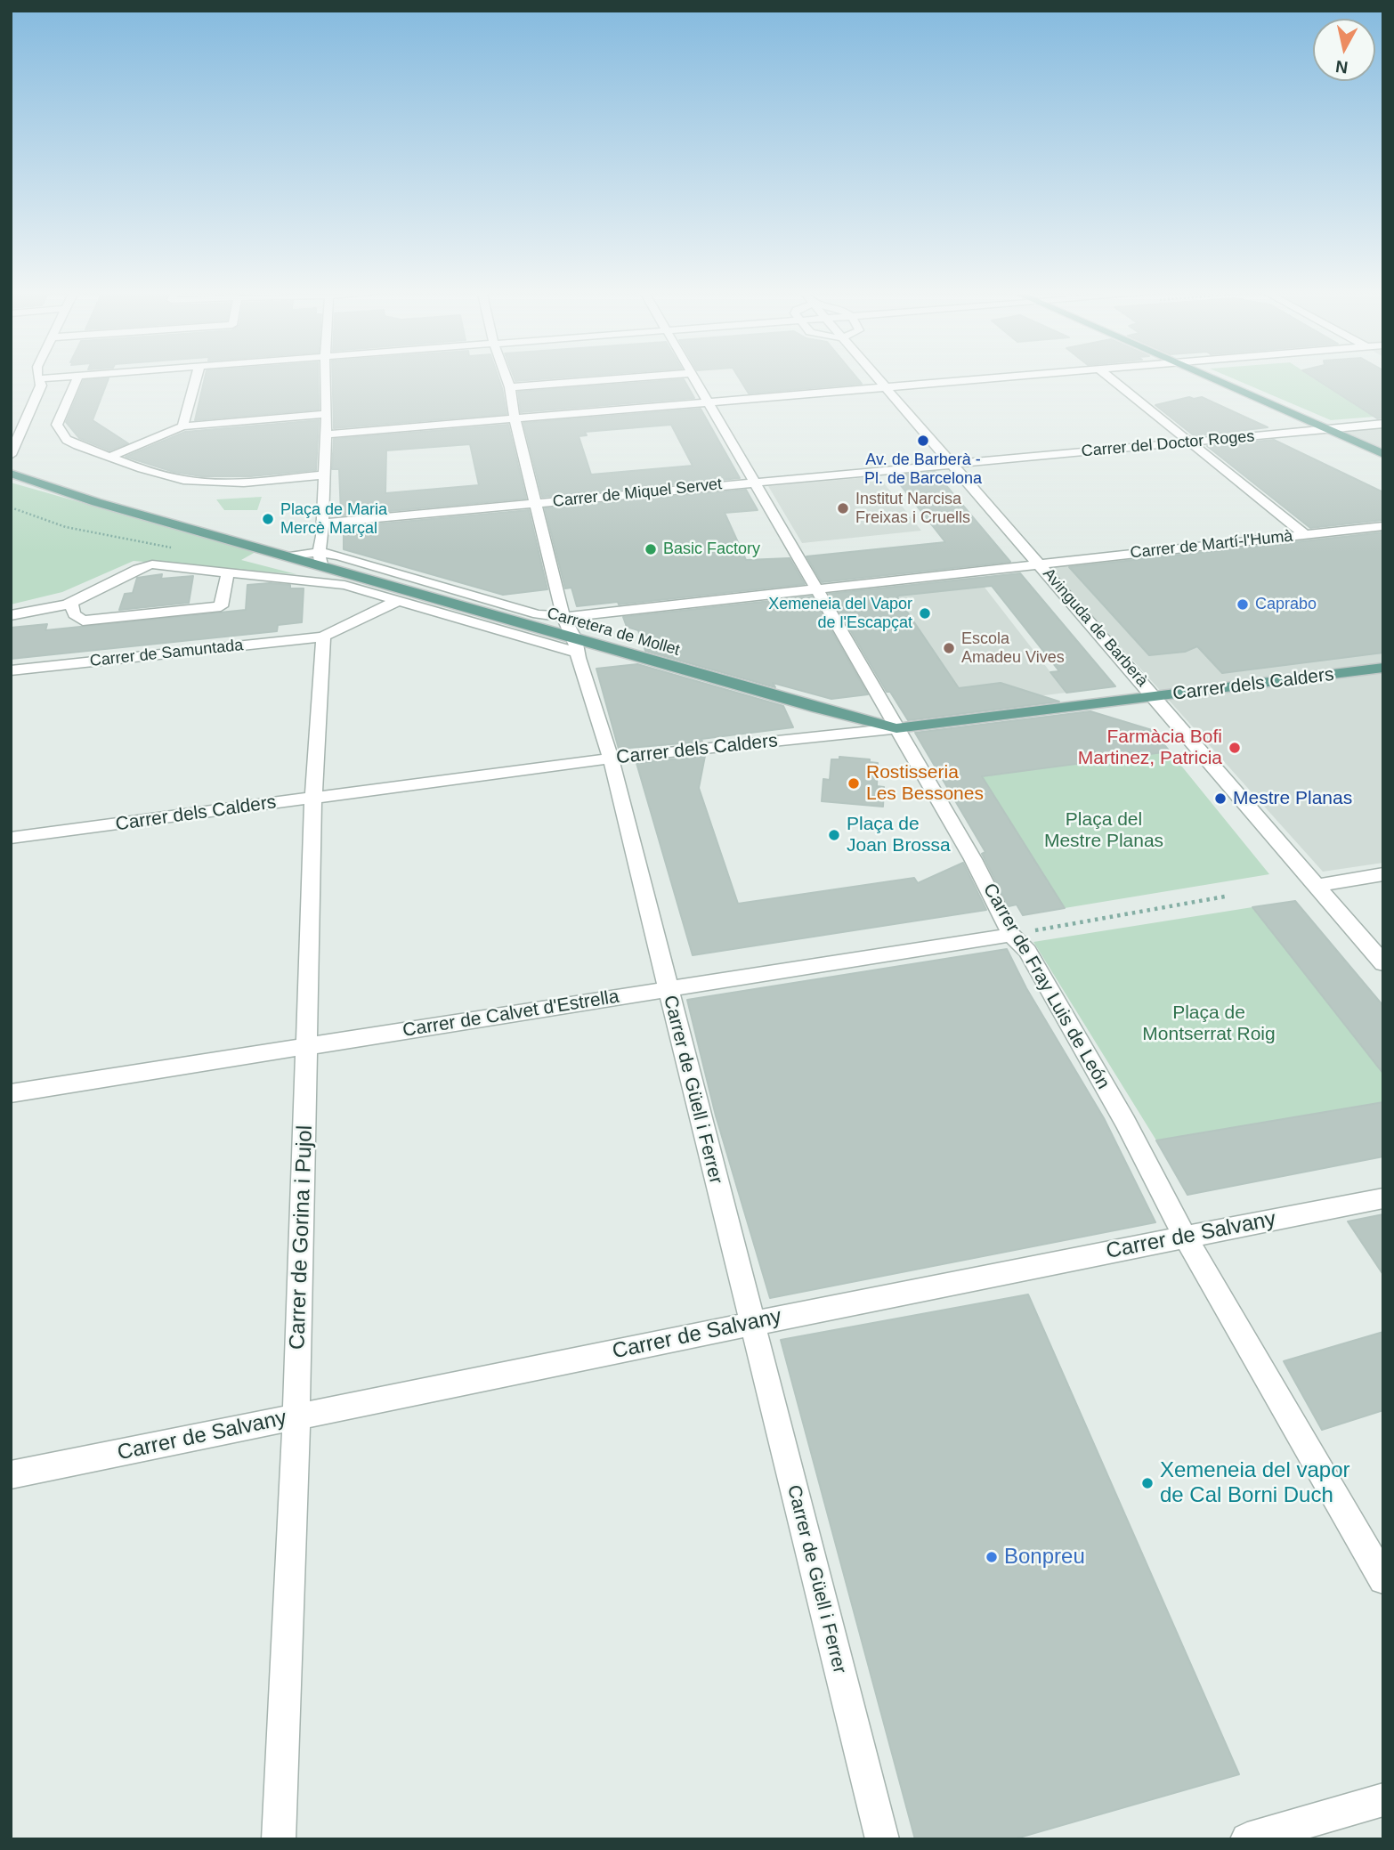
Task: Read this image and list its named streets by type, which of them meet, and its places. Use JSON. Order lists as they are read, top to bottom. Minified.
{"streets":{"main road":["Carretera de Mollet","Carrer dels Calders"],"street":["Carrer del Doctor Roges","Carrer de Miquel Servet","Carrer de Martí-l'Humà","Avinguda de Barberà","Carrer de Samuntada","Carrer de Fray Luis de León","Carrer de Calvet d'Estrella","Carrer de Güell i Ferrer","Carrer de Salvany","Carrer de Gorina i Pujol"]},"crossings":[["Carrer del Doctor Roges","Carrer de Miquel Servet"],["Carrer del Doctor Roges","Avinguda de Barberà"],["Carrer de Miquel Servet","Avinguda de Barberà"],["Carrer de Miquel Servet","Carrer de Fray Luis de León"],["Carrer de Miquel Servet","Carrer de Güell i Ferrer"],["Carrer de Martí-l'Humà","Avinguda de Barberà"],["Avinguda de Barberà","Carrer dels Calders"],["Carretera de Mollet","Carrer de Samuntada"],["Carretera de Mollet","Carrer dels Calders"],["Carretera de Mollet","Carrer de Fray Luis de León"],["Carretera de Mollet","Carrer de Güell i Ferrer"],["Carrer de Samuntada","Carrer de Gorina i Pujol"],["Carrer dels Calders","Carrer de Fray Luis de León"],["Carrer dels Calders","Carrer de Güell i Ferrer"],["Carrer dels Calders","Carrer de Gorina i Pujol"],["Carrer de Fray Luis de León","Carrer de Calvet d'Estrella"],["Carrer de Fray Luis de León","Carrer de Salvany"],["Carrer de Calvet d'Estrella","Carrer de Güell i Ferrer"],["Carrer de Calvet d'Estrella","Carrer de Gorina i Pujol"],["Carrer de Güell i Ferrer","Carrer de Salvany"],["Carrer de Salvany","Carrer de Gorina i Pujol"]],"parks":["Plaça del Mestre Planas","Plaça de Montserrat Roig"],"places":["Av. de Barberà - Pl. de Barcelona","Institut Narcisa Freixas i Cruells","Plaça de Maria Mercè Marçal","Basic Factory","Caprabo","Xemeneia del Vapor de l'Escapçat","Escola Amadeu Vives","Farmàcia Bofi Martinez, Patricia","Rostisseria Les Bessones","Mestre Planas","Plaça de Joan Brossa","Xemeneia del vapor de Cal Borni Duch","Bonpreu"],"north":"bottom"}
